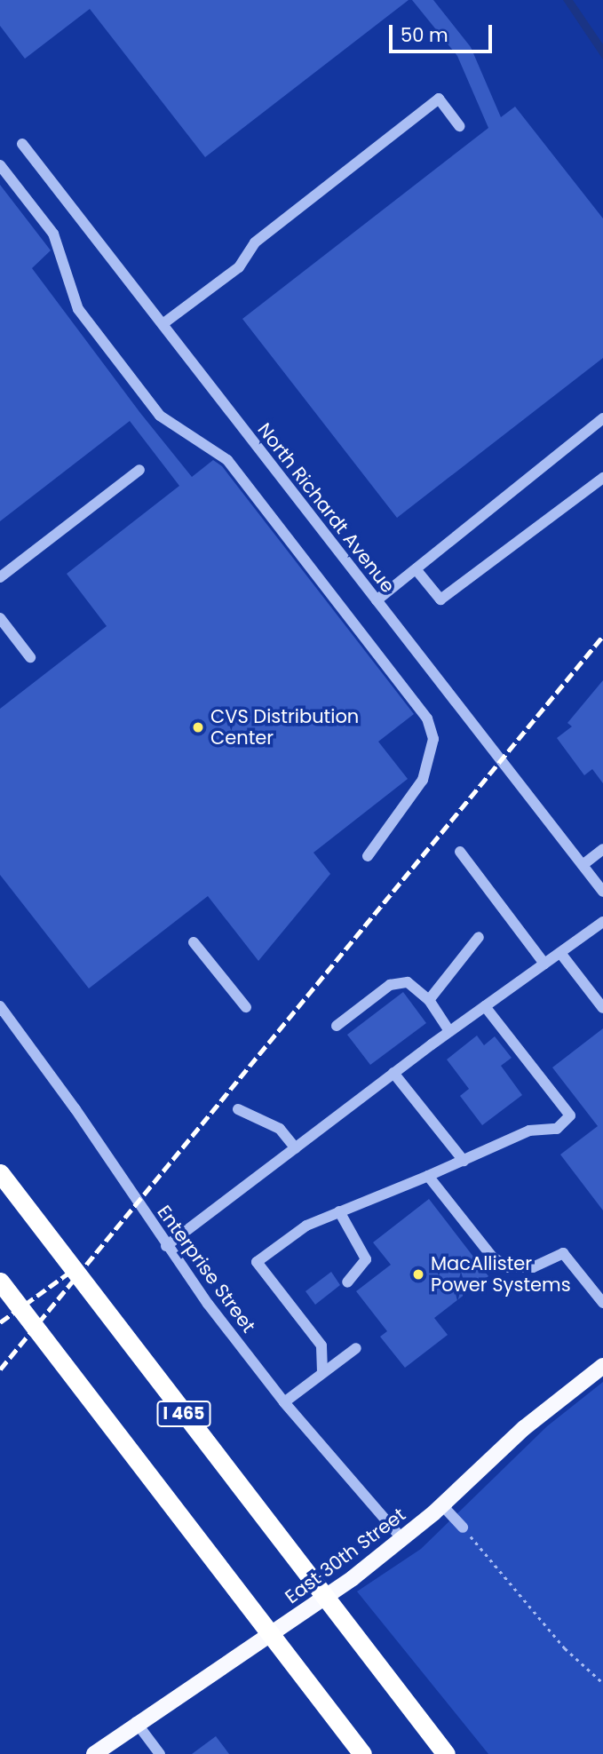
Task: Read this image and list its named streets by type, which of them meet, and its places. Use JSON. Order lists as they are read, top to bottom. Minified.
{"streets":{"highway":["I 465"],"main road":["East 30th Street"],"street":["North Richardt Avenue","Enterprise Street"]},"crossings":[["Enterprise Street","East 30th Street"]],"places":["CVS Distribution Center","MacAllister Power Systems"],"scale_bar":"50 m"}
